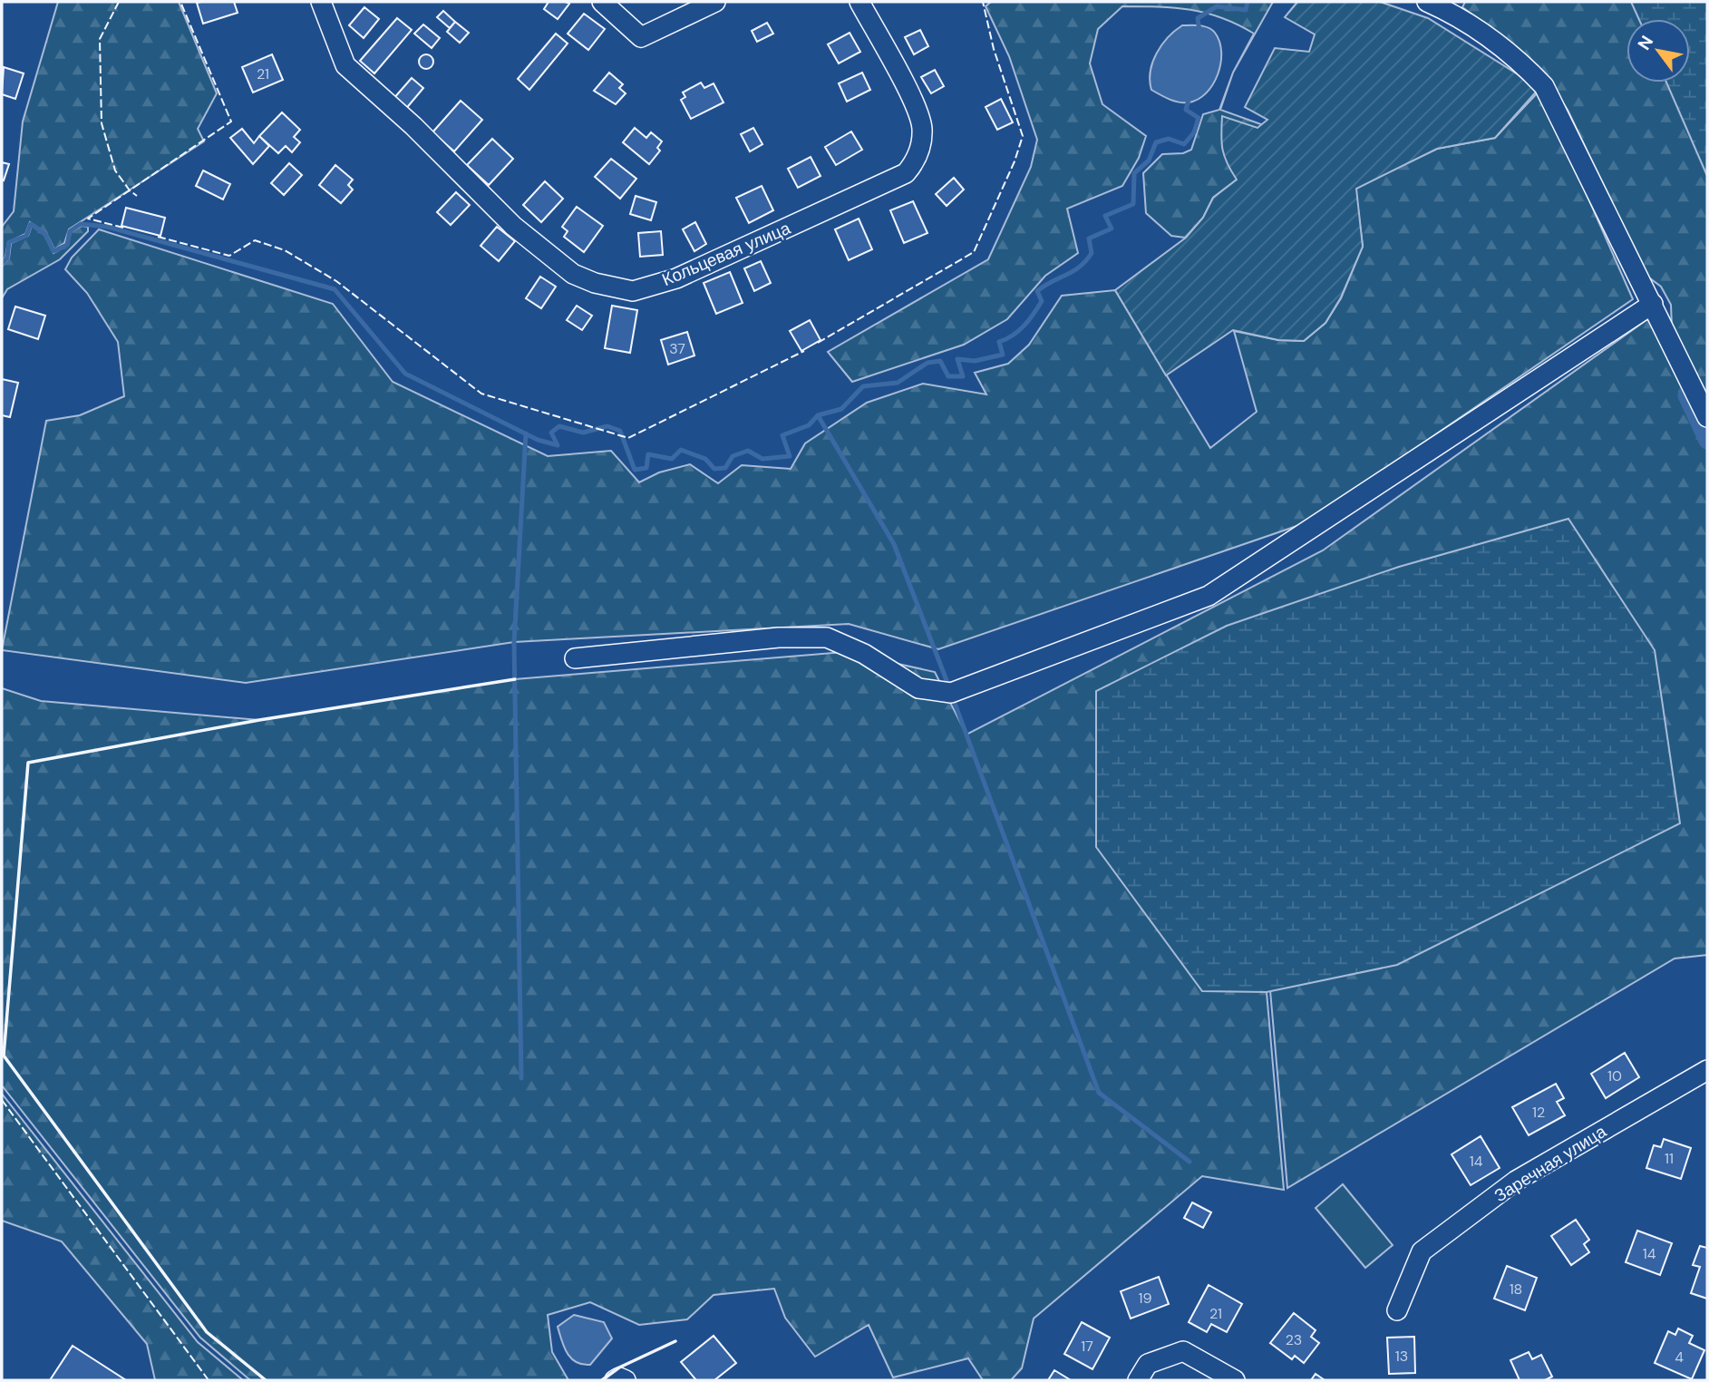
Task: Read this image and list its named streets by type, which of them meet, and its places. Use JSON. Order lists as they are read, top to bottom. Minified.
{"streets":{"street":["Кольцевая улица","Заречная улица"]},"house_numbers":["21","37","10","12","11","14","14","18","19","21","23","17","13","4"],"north":"top left"}
